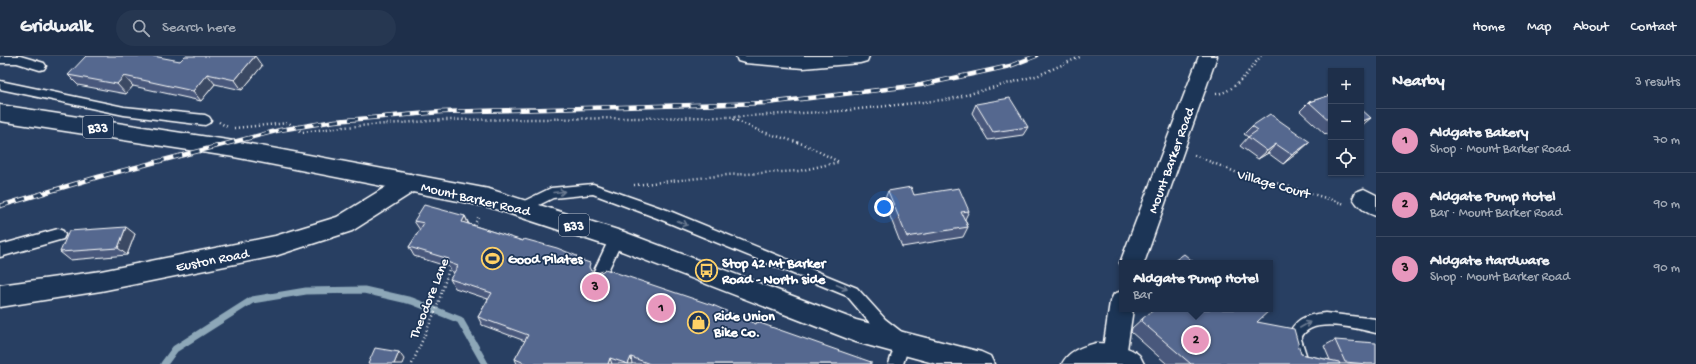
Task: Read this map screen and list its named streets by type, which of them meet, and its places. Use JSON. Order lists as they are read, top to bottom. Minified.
{"streets":{"main road":["B33","Mount Barker Road","Euston Road"],"path":["Village Court","Theodore Lane"]},"crossings":[["Mount Barker Road","Village Court"],["Mount Barker Road","Euston Road"]],"places":{"sports":["Good Pilates"],"bus stop":["Stop 42 Mt Barker Road - North side"],"shop":["Ride Union Bike Co."]},"page":{"header":"Gridwalk","search":"Search here","nav":["Home","Map","About","Contact"],"heading":["Nearby","3 results"],"map_buttons":["+","−"],"list":[{"mark":"1","name":"Aldgate Bakery","note":"Shop · Mount Barker Road","value":"70 m"},{"mark":"2","name":"Aldgate Pump Hotel","note":"Bar · Mount Barker Road","value":"90 m"},{"mark":"3","name":"Aldgate Hardware","note":"Shop · Mount Barker Road","value":"90 m"}],"popup":["Aldgate Pump Hotel","Bar"],"pins":["3","1","2"]}}
